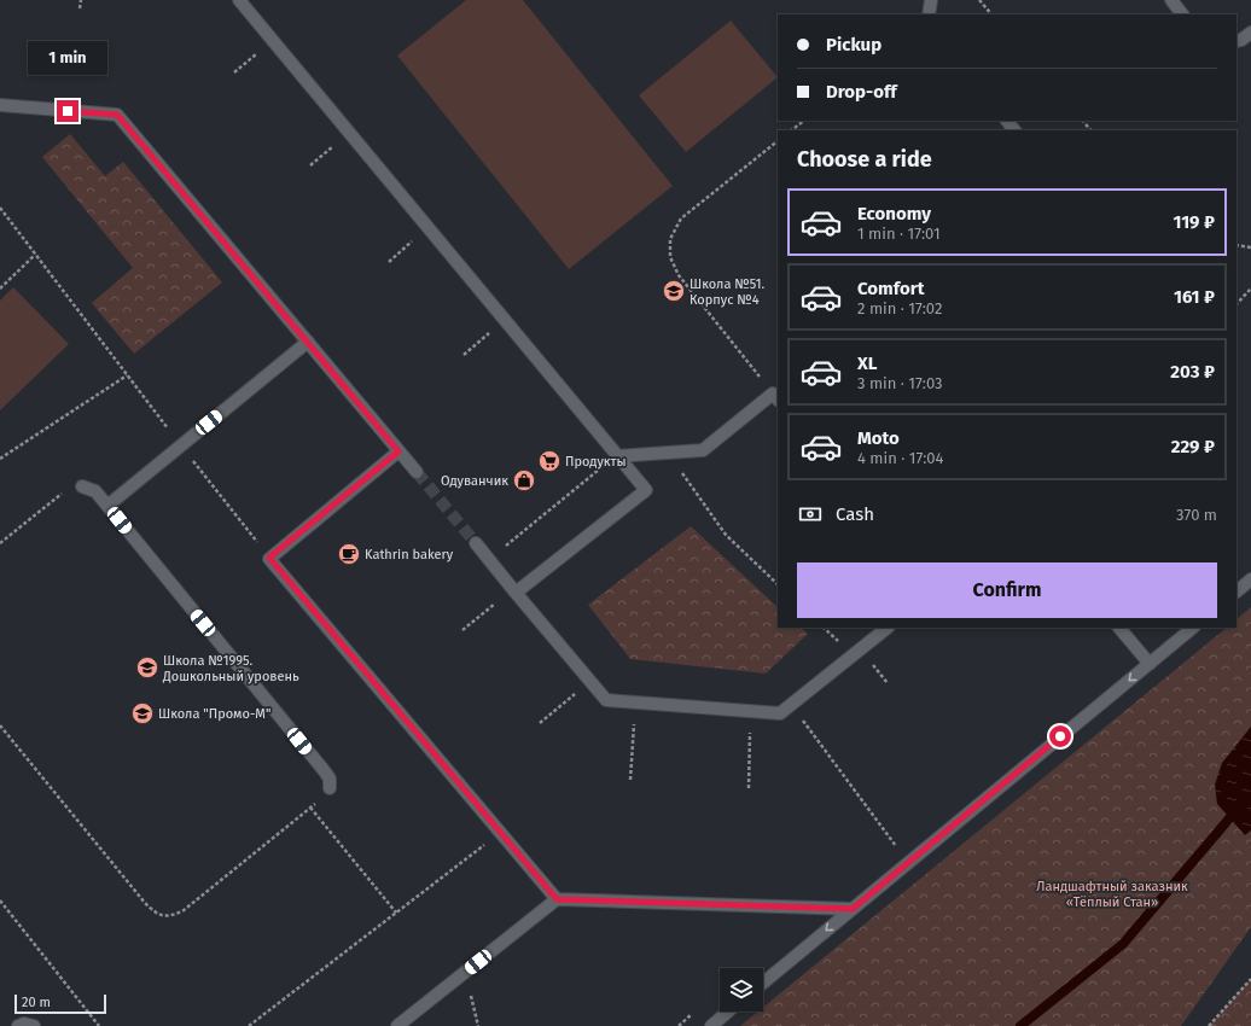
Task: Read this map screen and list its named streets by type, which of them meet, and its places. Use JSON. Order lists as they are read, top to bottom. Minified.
{"parks":["Ландшафтный заказник «Тёплый Стан»"],"places":{"school or university":["Школа №51. Корпус №4","Школа №1995. Дошкольный уровень","Школа \"Промо-М\""],"supermarket":["Продукты"],"shop":["Одуванчик"],"cafe":["Kathrin bakery"]},"scale_bar":"20 m","page":{"banner":["Pickup","Drop-off"],"bubble":"1 min","heading":"Choose a ride","list":[{"name":"Economy","note":"1 min · 17:01","value":"119 ₽"},{"name":"Comfort","note":"2 min · 17:02","value":"161 ₽"},{"name":"XL","note":"3 min · 17:03","value":"203 ₽"},{"name":"Moto","note":"4 min · 17:04","value":"229 ₽"}],"pay":["Cash","370 m"],"buttons":"Confirm","scale":"20 m"}}
